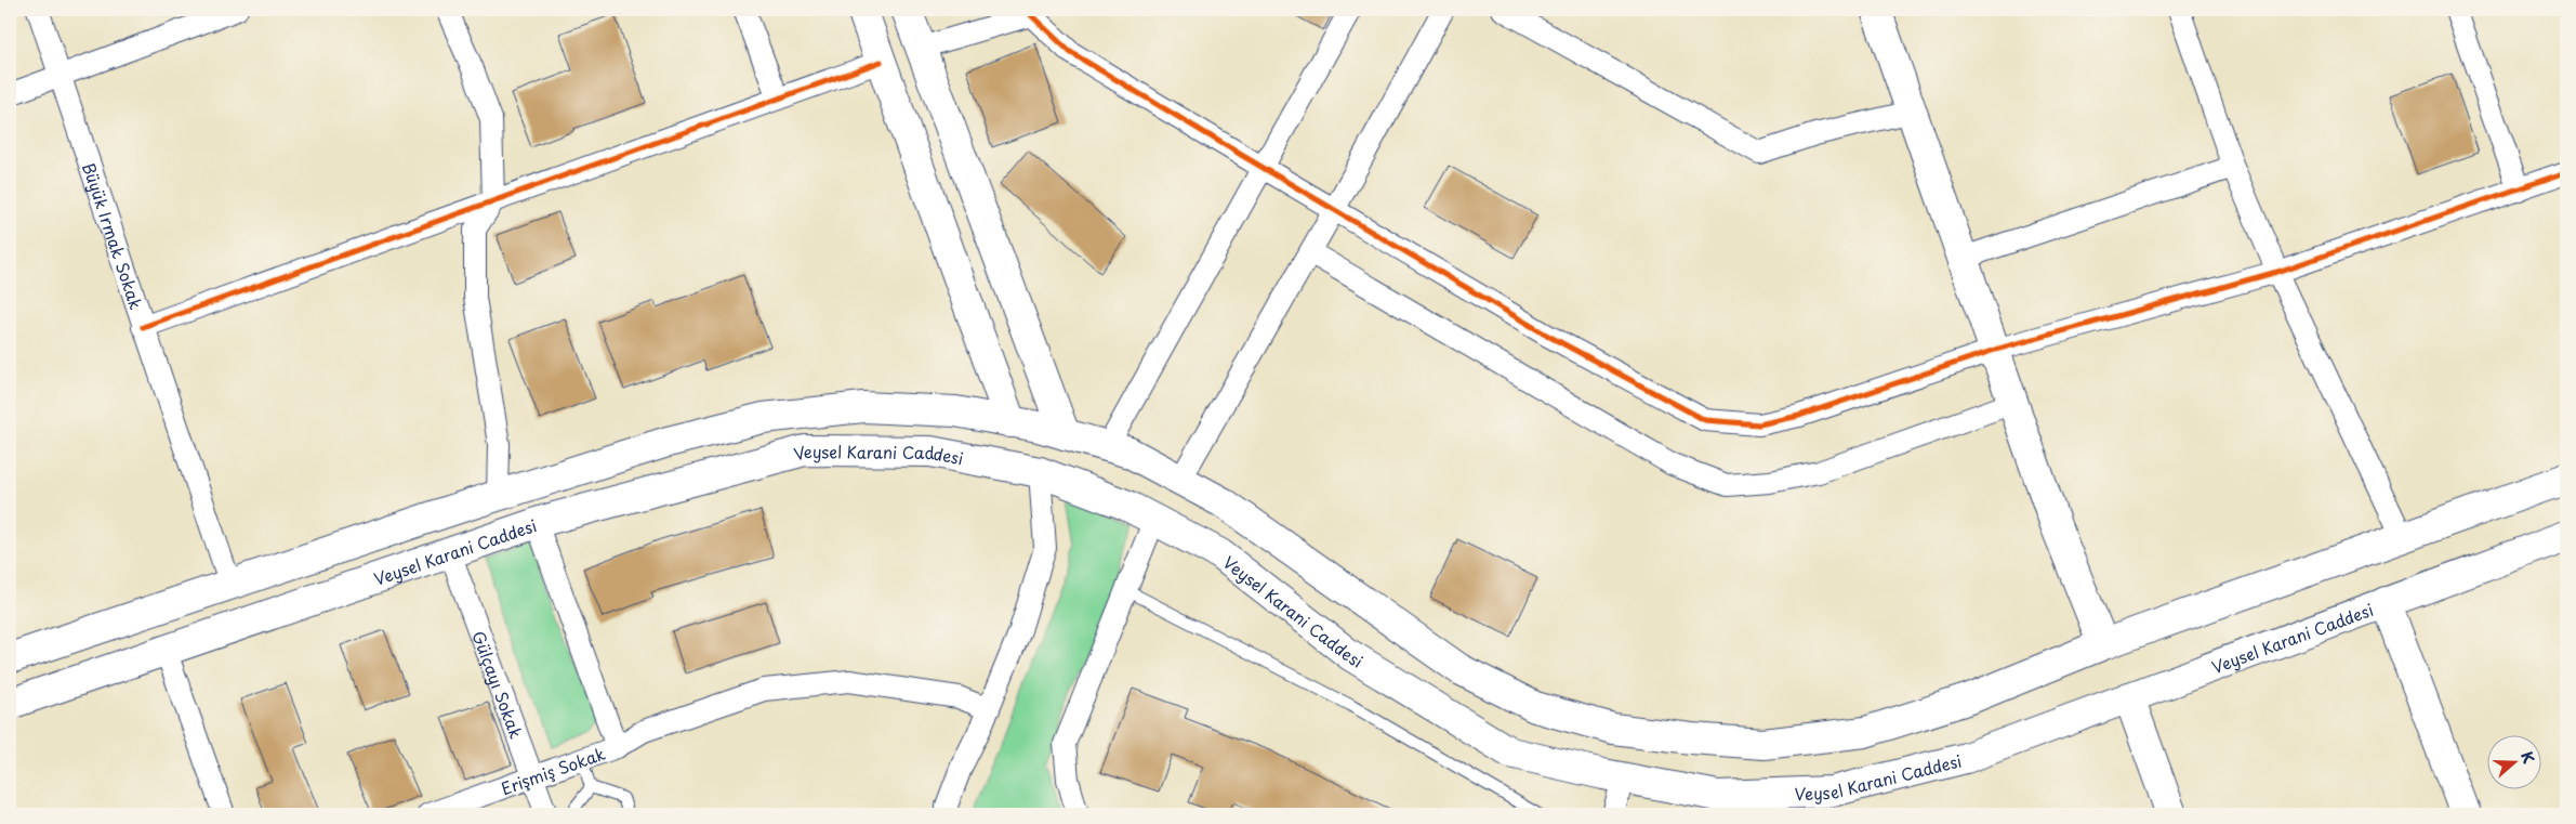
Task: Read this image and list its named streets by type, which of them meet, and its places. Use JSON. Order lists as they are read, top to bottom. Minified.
{"streets":{"main road":["Veysel Karani Caddesi"],"street":["Büyük Irmak Sokak","Gülçayı Sokak","Erişmiş Sokak"]},"crossings":[["Veysel Karani Caddesi","Gülçayı Sokak"],["Gülçayı Sokak","Erişmiş Sokak"]],"north":"right"}
